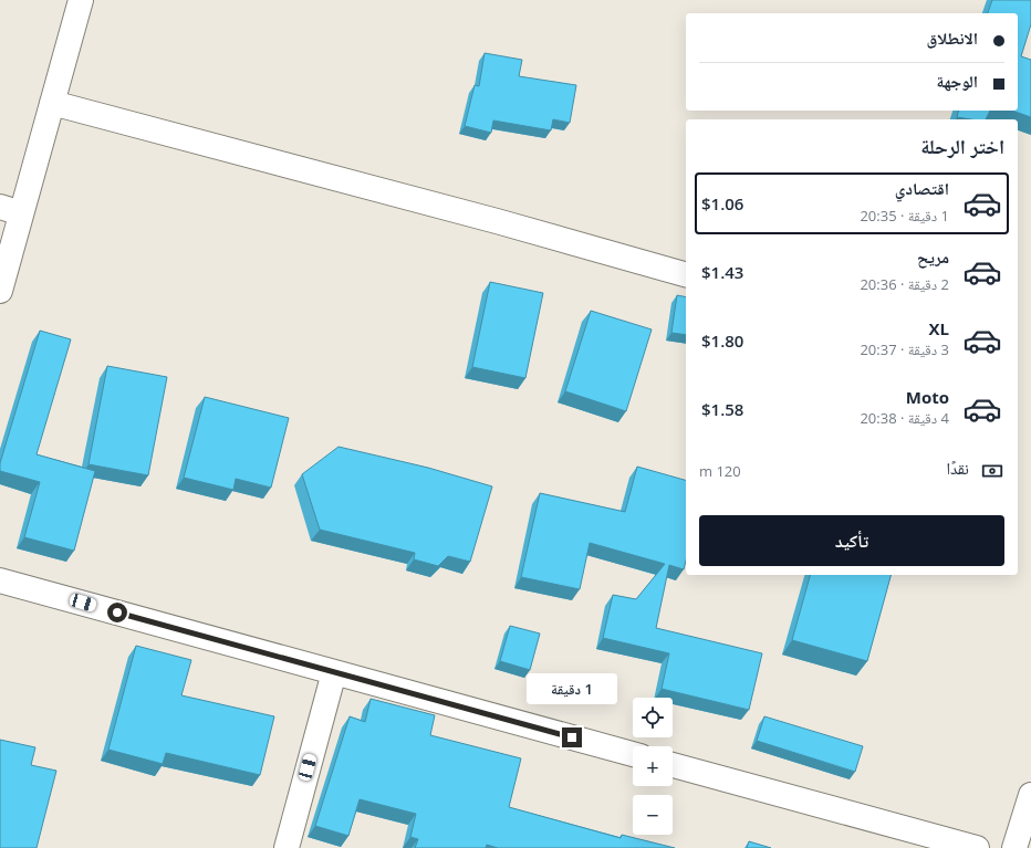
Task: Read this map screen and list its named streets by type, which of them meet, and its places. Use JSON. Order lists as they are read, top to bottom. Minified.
{"page":{"banner":["الانطلاق","الوجهة"],"heading":"اختر الرحلة","list":[{"name":"اقتصادي","note":"1 دقيقة · 20:35","value":"$1.06"},{"name":"مريح","note":"2 دقيقة · 20:36","value":"$1.43"},{"name":"XL","note":"3 دقيقة · 20:37","value":"$1.80"},{"name":"Moto","note":"4 دقيقة · 20:38","value":"$1.58"}],"pay":["نقدًا","120 m"],"buttons":"تأكيد","bubble":"1 دقيقة","map_buttons":["+","−"]}}
